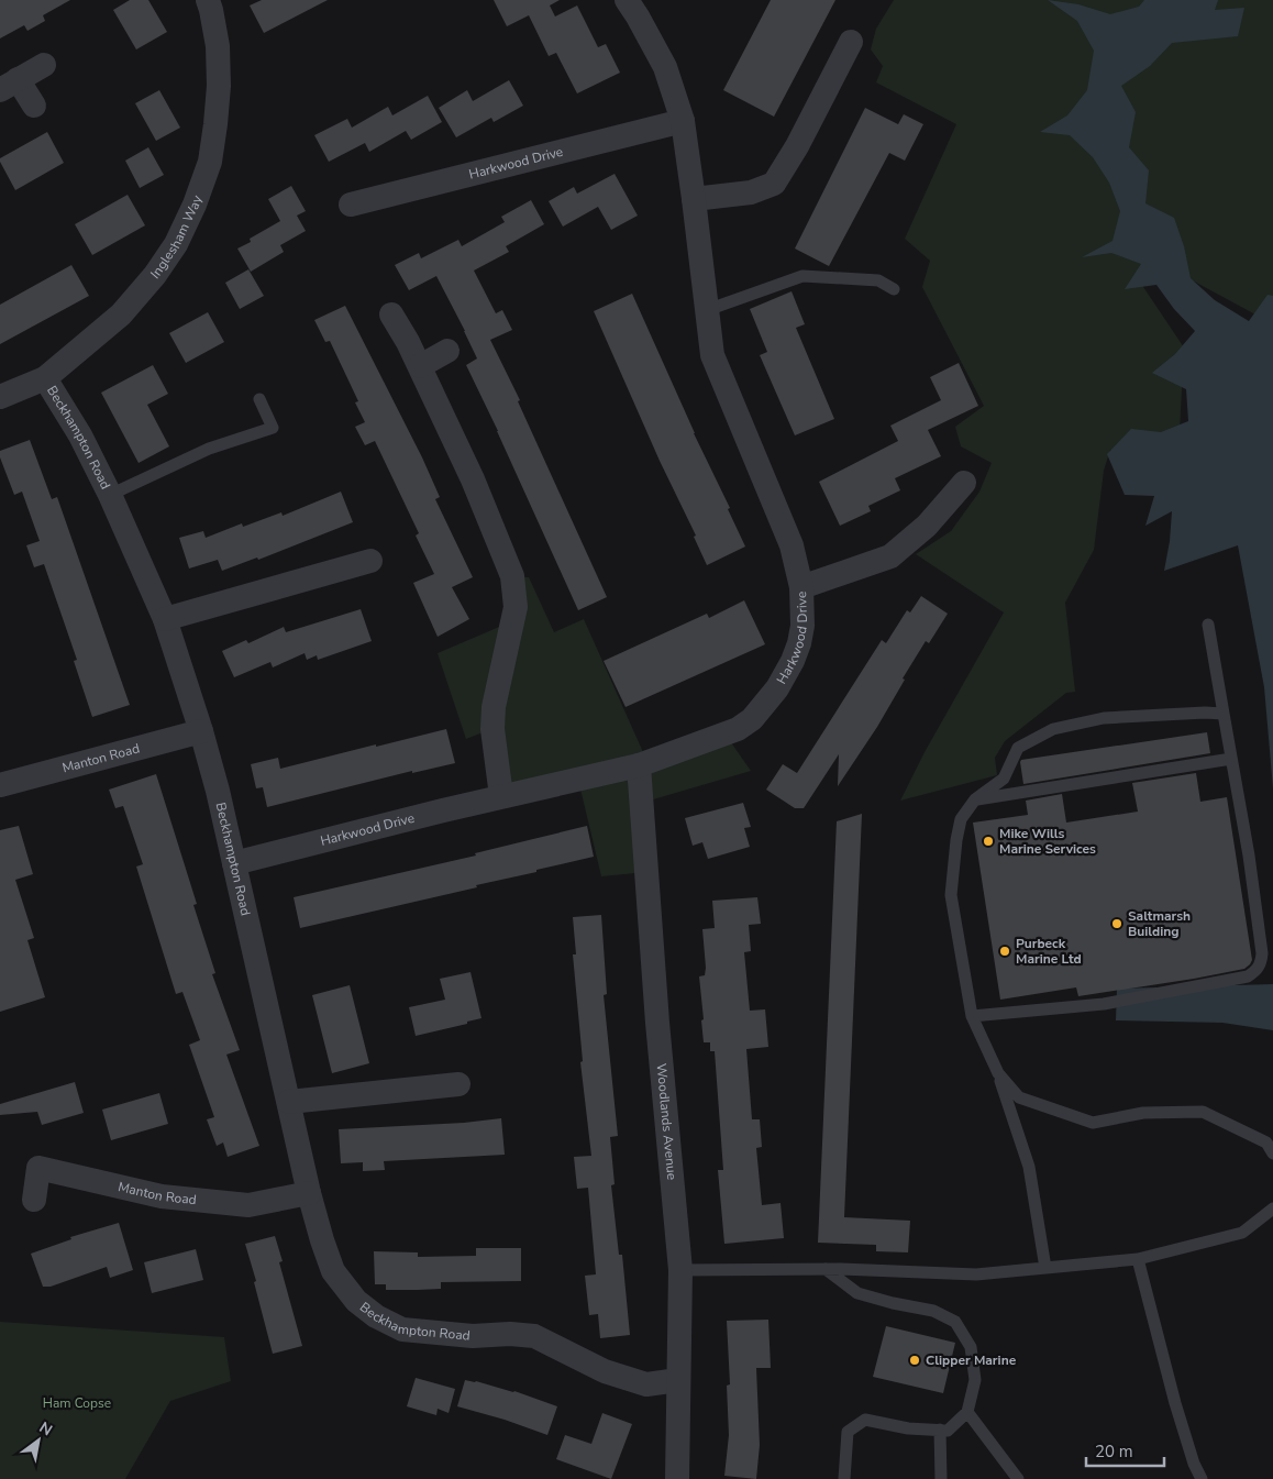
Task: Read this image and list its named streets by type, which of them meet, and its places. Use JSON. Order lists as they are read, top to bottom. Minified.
{"streets":{"street":["Harkwood Drive","Inglesham Way","Beckhampton Road","Manton Road","Woodlands Avenue"]},"crossings":[["Harkwood Drive","Beckhampton Road"],["Harkwood Drive","Woodlands Avenue"],["Inglesham Way","Beckhampton Road"],["Beckhampton Road","Manton Road"],["Beckhampton Road","Woodlands Avenue"]],"parks":["Ham Copse"],"places":["Mike Wills Marine Services","Saltmarsh Building","Purbeck Marine Ltd","Clipper Marine"],"scale_bar":"20 m","north":"top right"}
